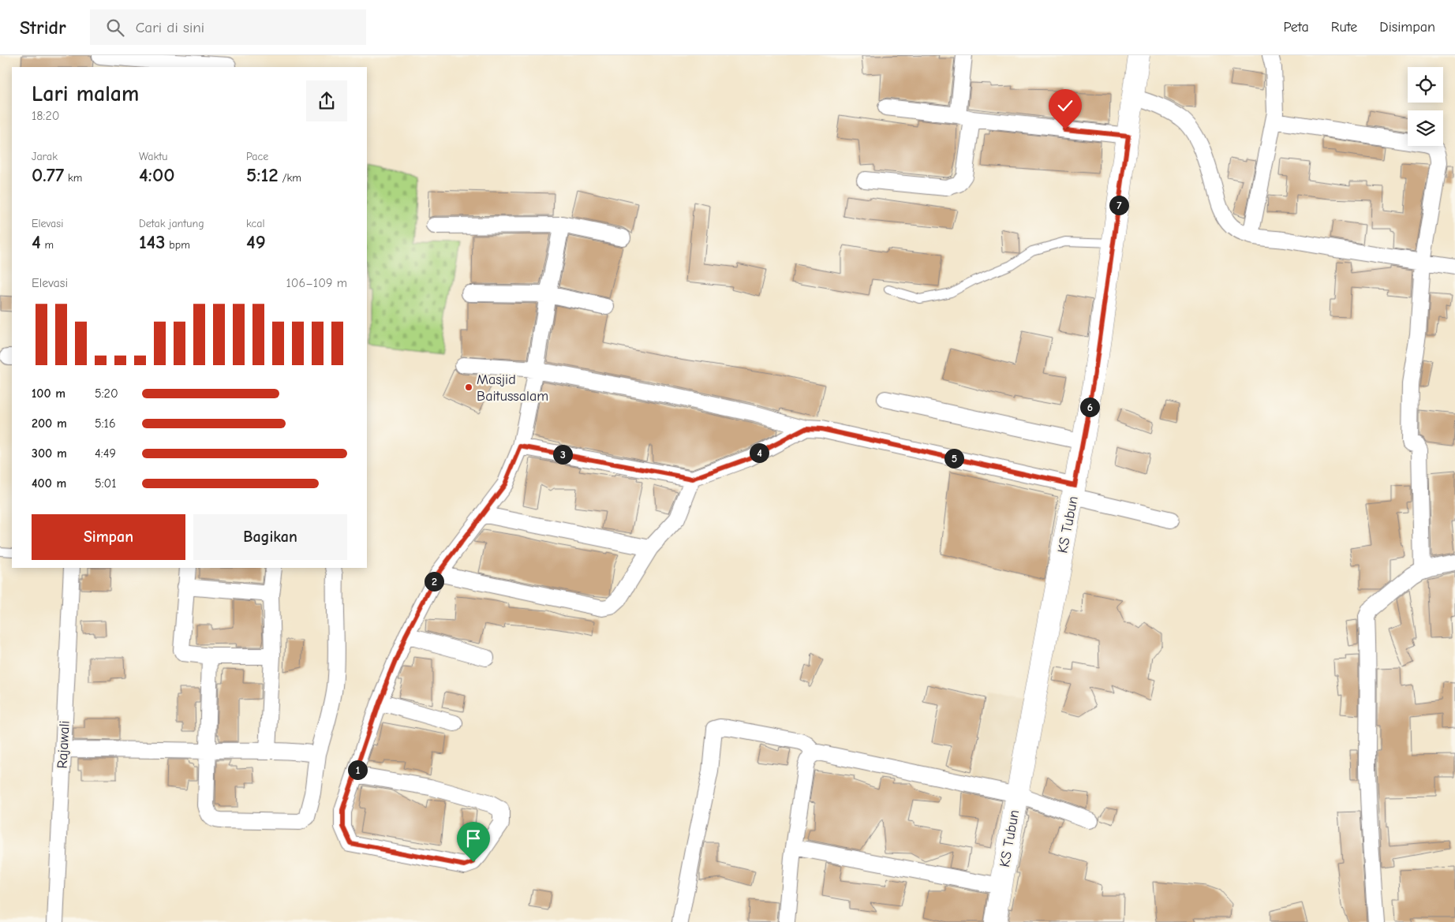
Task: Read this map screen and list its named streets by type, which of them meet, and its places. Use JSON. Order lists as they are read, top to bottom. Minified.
{"streets":{"main road":["KS Tubun"],"street":["Rajawali"]},"places":["Masjid Baitussalam"],"page":{"header":"Stridr","search":"Cari di sini","nav":["Peta","Rute","Disimpan"],"heading":["Lari malam","18:20"],"stats":[["Jarak","0.77 km"],["Waktu","4:00"],["Pace","5:12 /km"],["Elevasi","4 m"],["Detak jantung","143 bpm"],["kcal","49"]],"pins":["7","6","4","3","5","2","1"],"chart":["Elevasi","106–109 m"],"list":[{"name":"100 m","note":"5:20"},{"name":"200 m","note":"5:16"},{"name":"300 m","note":"4:49"},{"name":"400 m","note":"5:01"}],"buttons":["Simpan","Bagikan"]}}
